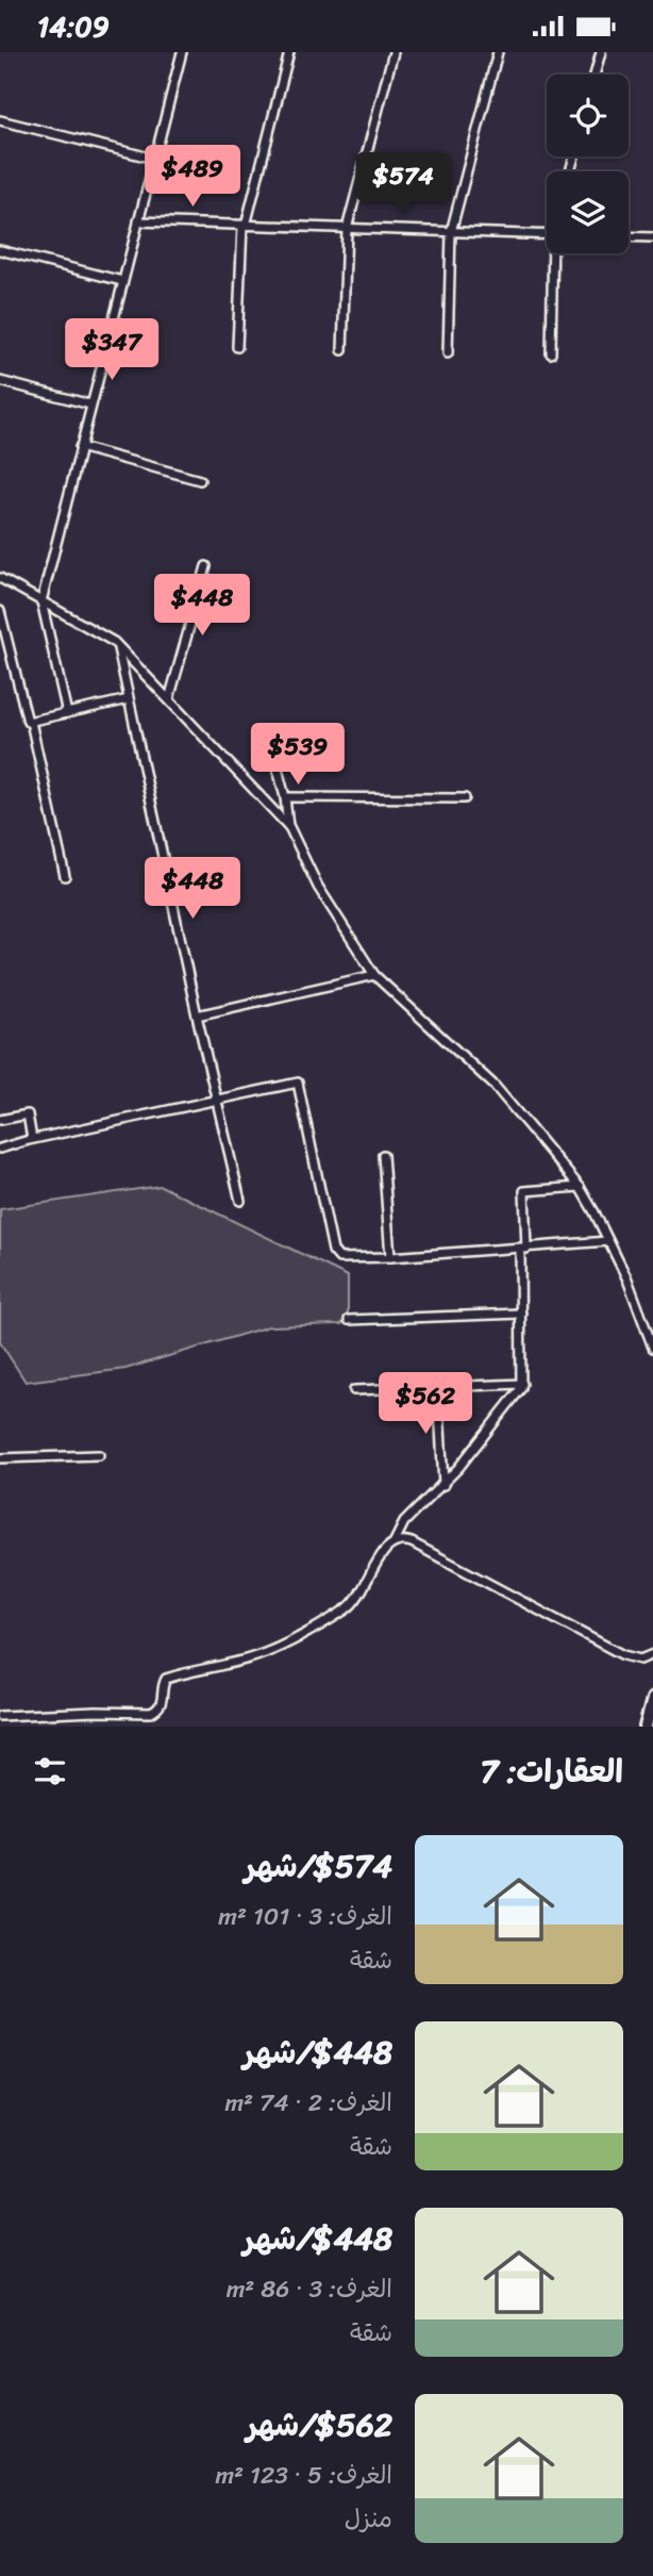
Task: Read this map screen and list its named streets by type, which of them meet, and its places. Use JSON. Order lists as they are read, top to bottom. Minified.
{"page":{"status":"14:09","price":["$489","$574","$347","$448","$539","$448","$562"],"heading":"العقارات: 7","list":[{"name":"$574/شهر","note":"الغرف: 3 · 101 m² · شقة"},{"name":"$448/شهر","note":"الغرف: 2 · 74 m² · شقة"},{"name":"$448/شهر","note":"الغرف: 3 · 86 m² · شقة"},{"name":"$562/شهر","note":"الغرف: 5 · 123 m² · منزل"}]}}
